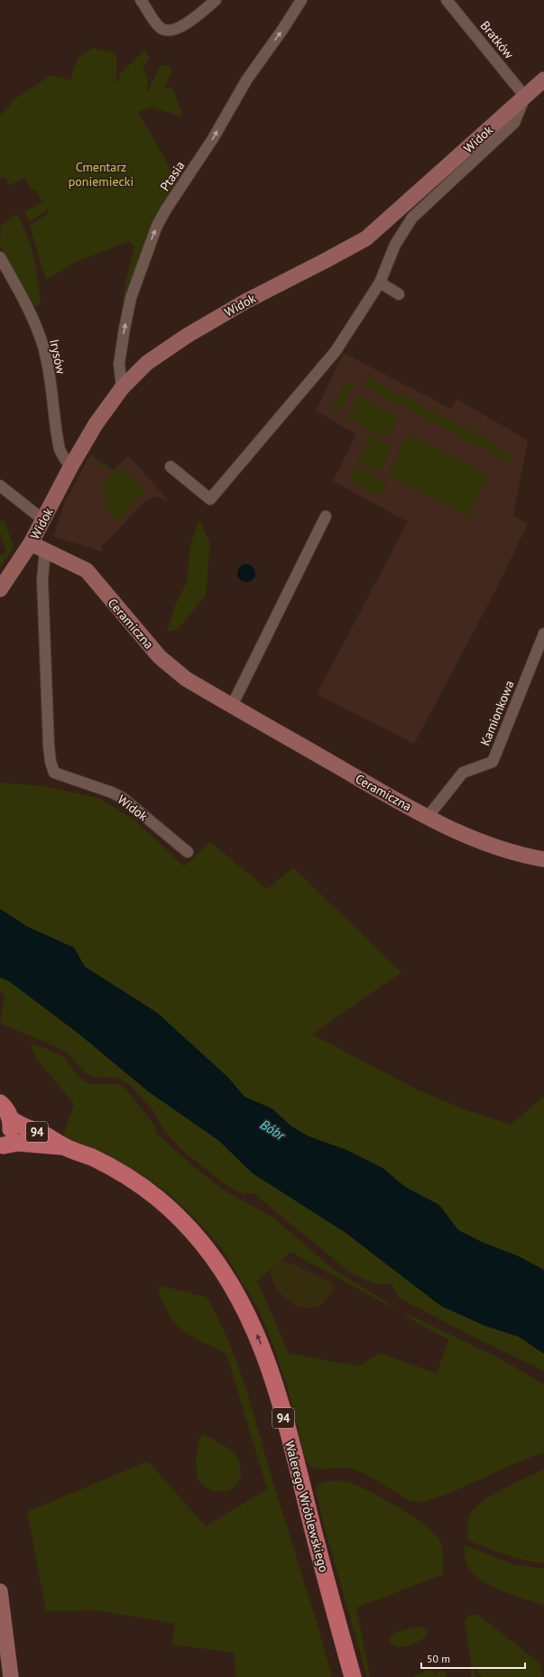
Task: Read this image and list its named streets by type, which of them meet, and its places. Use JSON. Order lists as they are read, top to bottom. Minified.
{"streets":{"main road":["Widok","Ceramiczna","94","Walerego Wróblewskiego"],"street":["Bratków","Ptasia","Irysów","Kamionkowa"]},"crossings":[["Bratków","Widok"],["Widok","Ptasia"],["Widok","Irysów"],["Widok","Ceramiczna"],["Ceramiczna","Kamionkowa"],["94","Walerego Wróblewskiego"]],"one_way":["Ptasia","Walerego Wróblewskiego"],"water":["Bóbr"],"parks":["Cmentarz poniemiecki"],"scale_bar":"50 m"}
